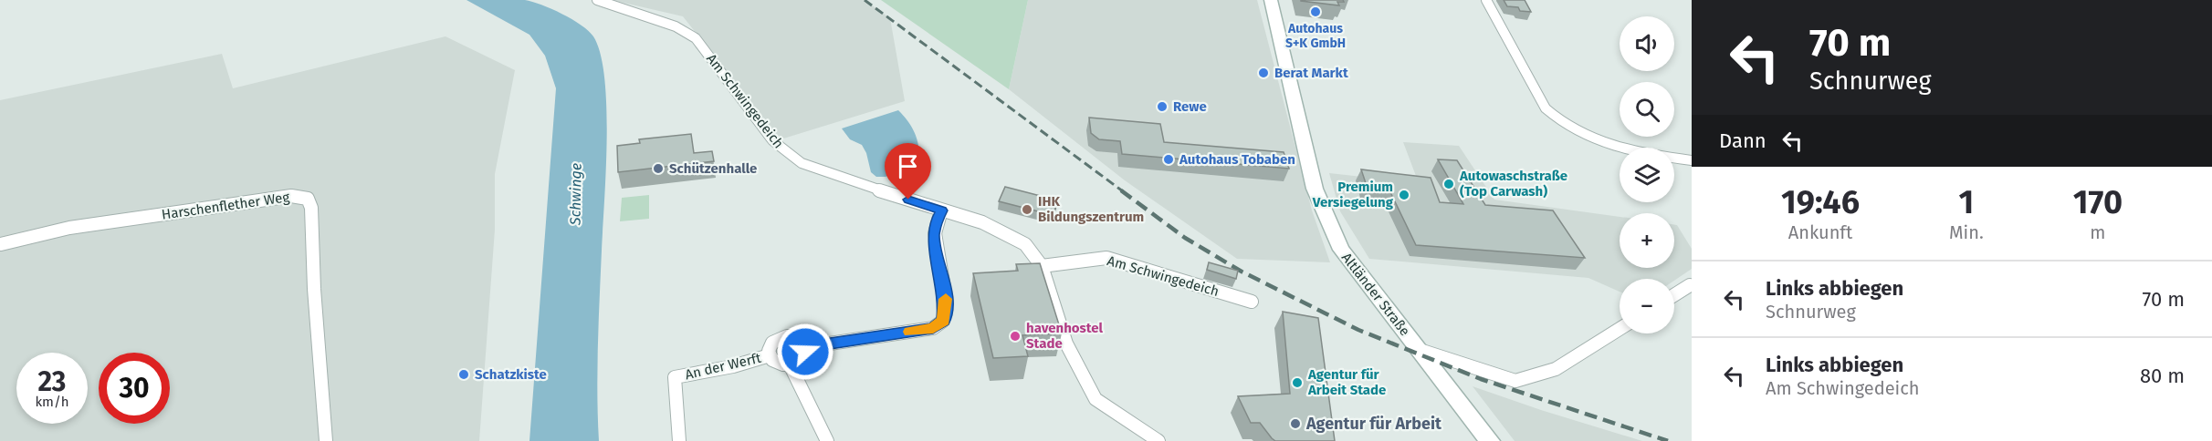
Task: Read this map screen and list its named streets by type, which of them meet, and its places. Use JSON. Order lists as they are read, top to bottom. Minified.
{"streets":{"main road":["Altländer Straße"],"street":["Am Schwingedeich","Harschenflether Weg","An der Werft"]},"water":["Schwinge"],"places":["Autohaus S+K GmbH","Berat Markt","Rewe","Autohaus Tobaben","Schützenhalle","Autowaschstraße (Top Carwash)","Premium Versiegelung","IHK Bildungszentrum","havenhostel Stade","Schatzkiste","Agentur für Arbeit Stade","Agentur für Arbeit"],"page":{"turn":["70 m","Schnurweg"],"map_buttons":["+","−"],"then":"Dann","eta":["19:46","Ankunft","1","Min.","170","m"],"list":[{"name":"Links abbiegen","note":"Schnurweg","value":"70 m"},{"name":"Links abbiegen","note":"Am Schwingedeich","value":"80 m"}],"speed":"23 km/h","limit":"30"}}
